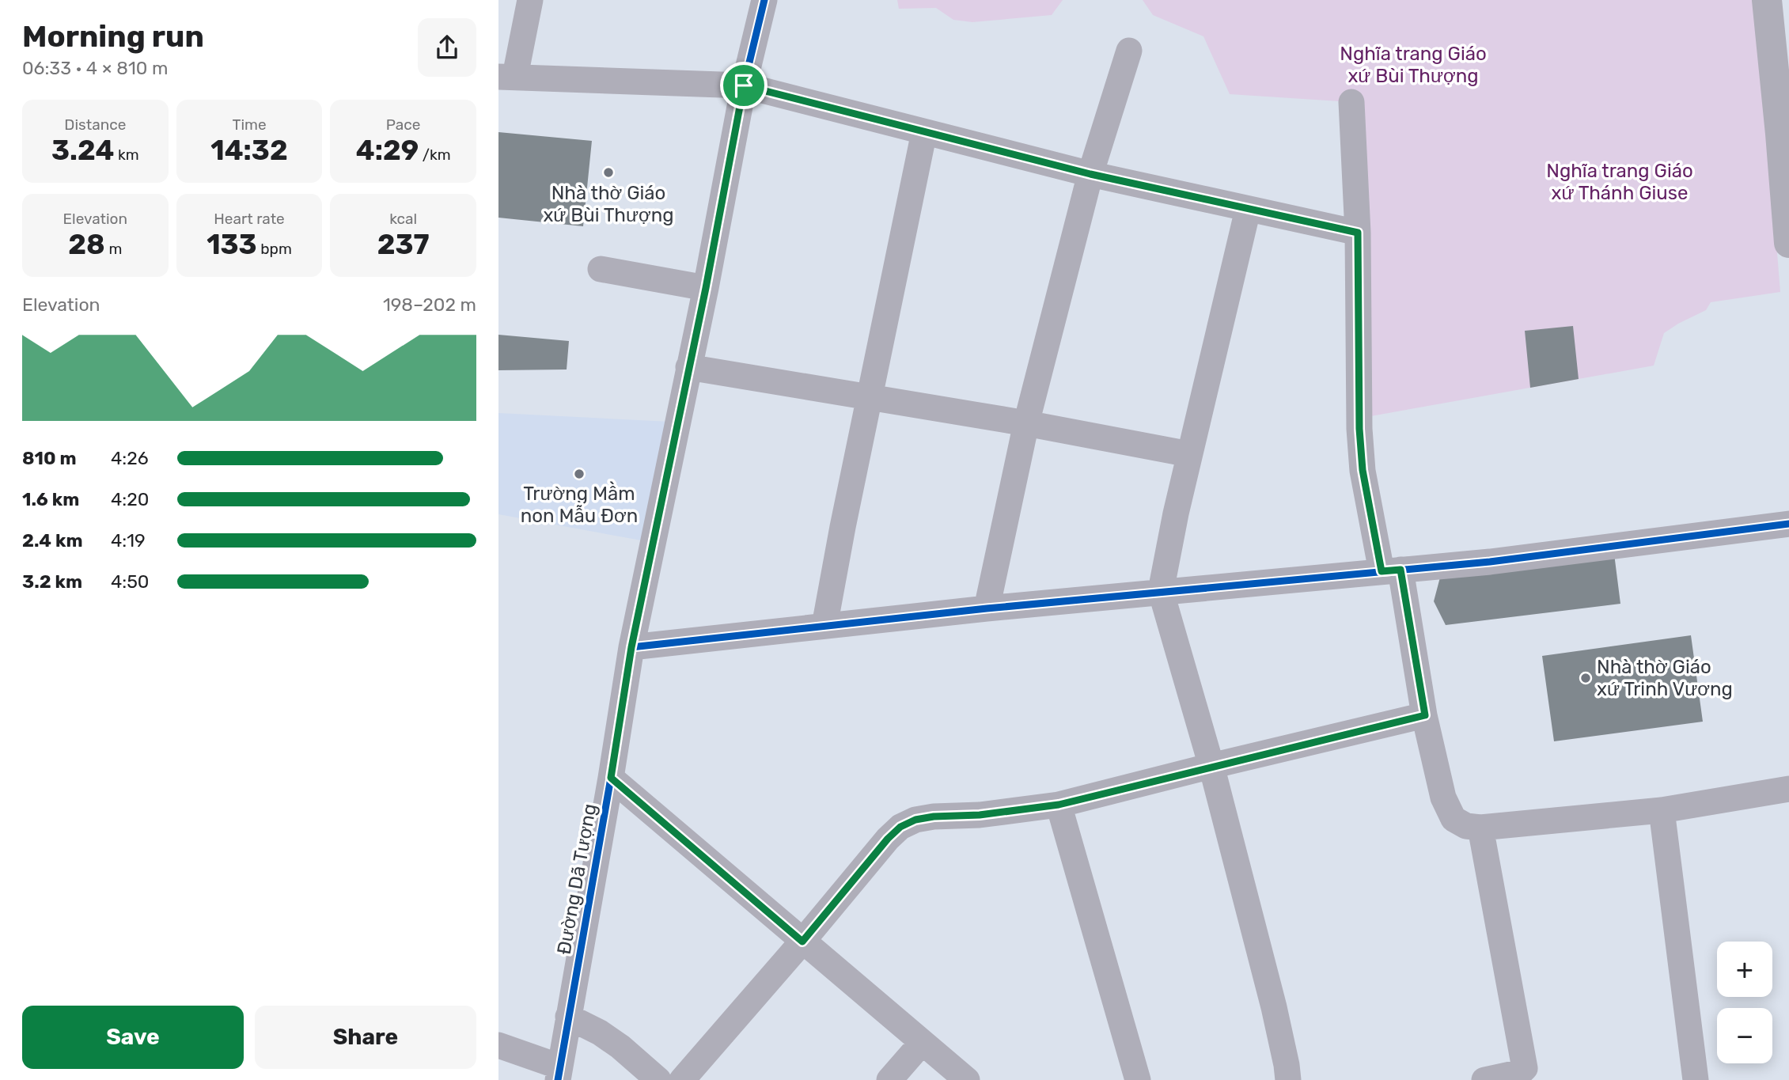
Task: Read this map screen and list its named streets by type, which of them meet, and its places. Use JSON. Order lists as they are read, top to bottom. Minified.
{"streets":{"street":["Đường Dã Tượng"]},"parks":["Nghĩa trang Giáo xứ Bùi Thượng","Nghĩa trang Giáo xứ Thánh Giuse"],"places":["Nhà thờ Giáo xứ Bùi Thượng","Trường Mầm non Mẫu Đơn","Nhà thờ Giáo xứ Trinh Vương"],"page":{"heading":["Morning run","06:33 · 4 × 810 m"],"stats":[["Distance","3.24 km"],["Time","14:32"],["Pace","4:29 /km"],["Elevation","28 m"],["Heart rate","133 bpm"],["kcal","237"]],"chart":["Elevation","198–202 m"],"list":[{"name":"810 m","note":"4:26"},{"name":"1.6 km","note":"4:20"},{"name":"2.4 km","note":"4:19"},{"name":"3.2 km","note":"4:50"}],"map_buttons":["+","−"],"buttons":["Save","Share"]}}
